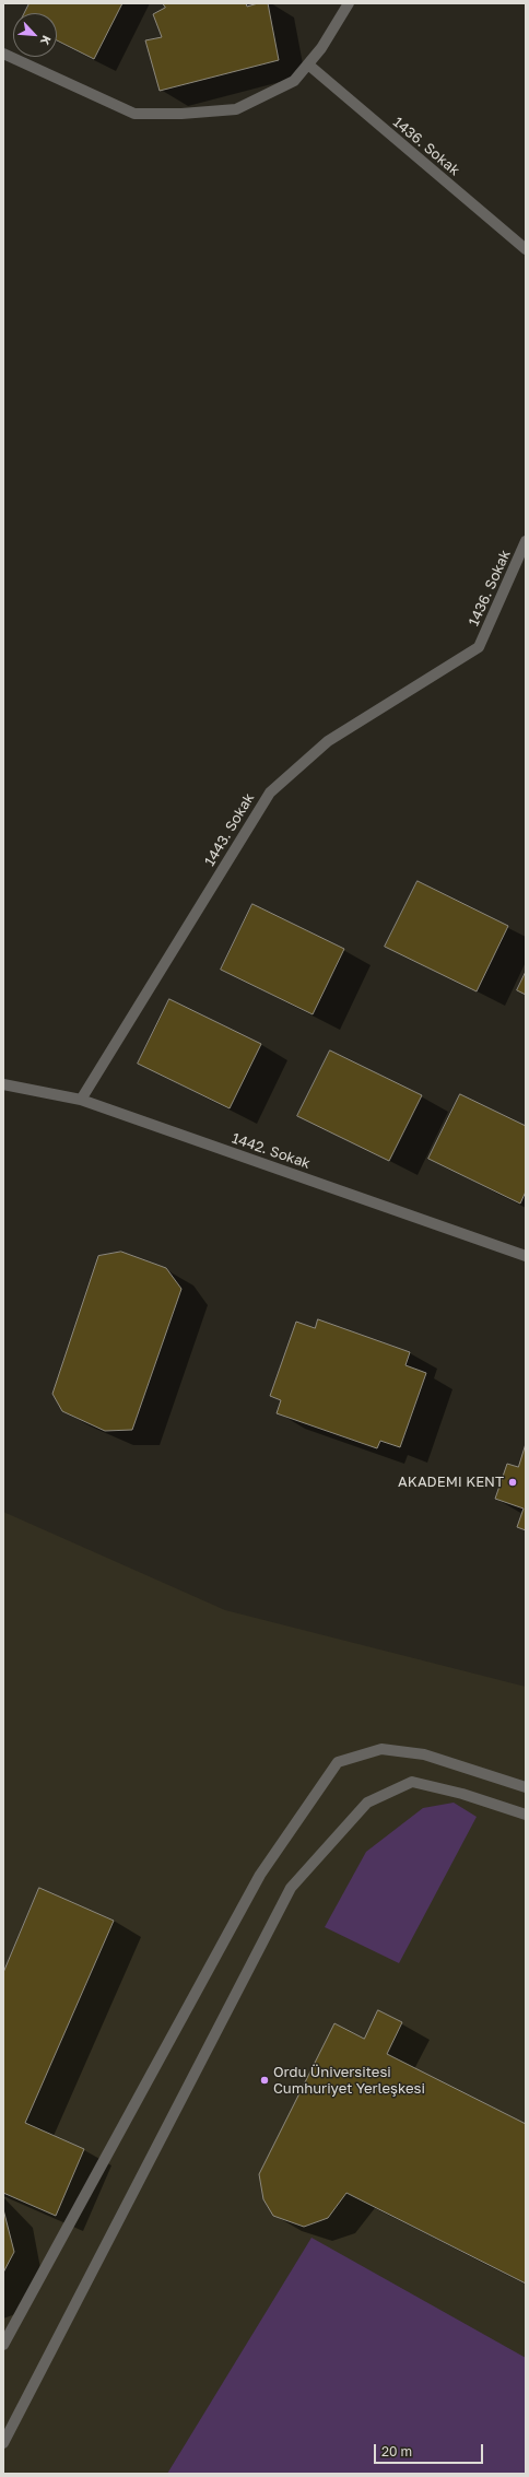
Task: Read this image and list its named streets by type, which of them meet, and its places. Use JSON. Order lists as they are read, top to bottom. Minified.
{"streets":{"street":["1436. Sokak","1443. Sokak","1442. Sokak"]},"crossings":[["1436. Sokak","1443. Sokak"],["1443. Sokak","1442. Sokak"]],"places":["AKADEMI KENT","Ordu Üniversitesi Cumhuriyet Yerleşkesi"],"scale_bar":"20 m","north":"bottom right"}
